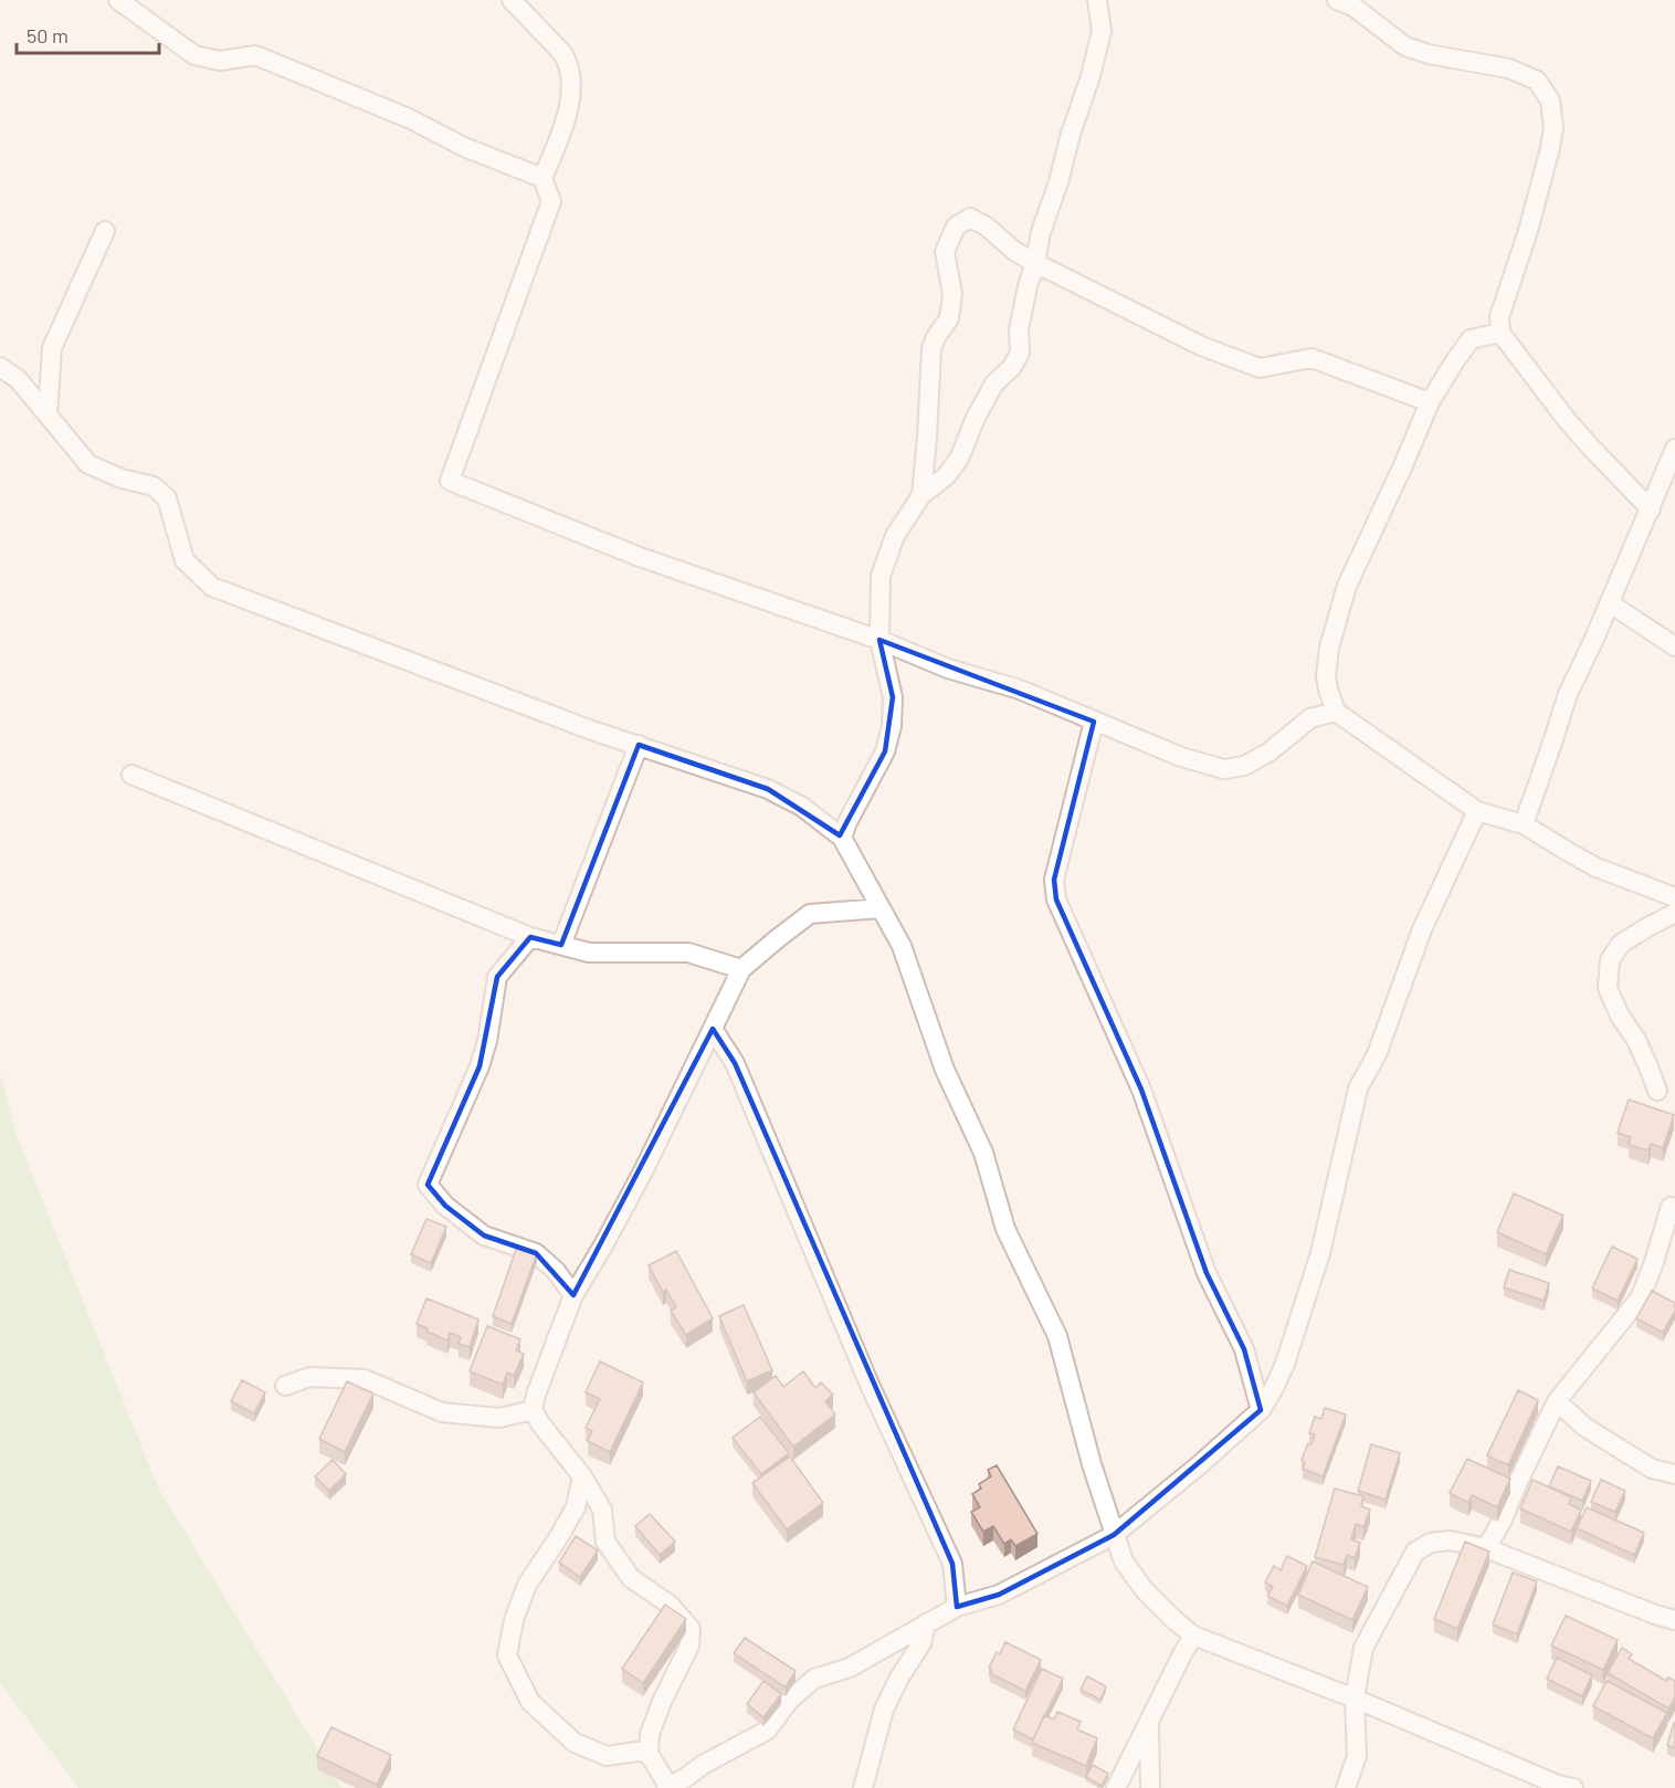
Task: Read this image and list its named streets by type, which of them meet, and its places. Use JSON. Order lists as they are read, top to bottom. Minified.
{"scale_bar":"50 m"}
